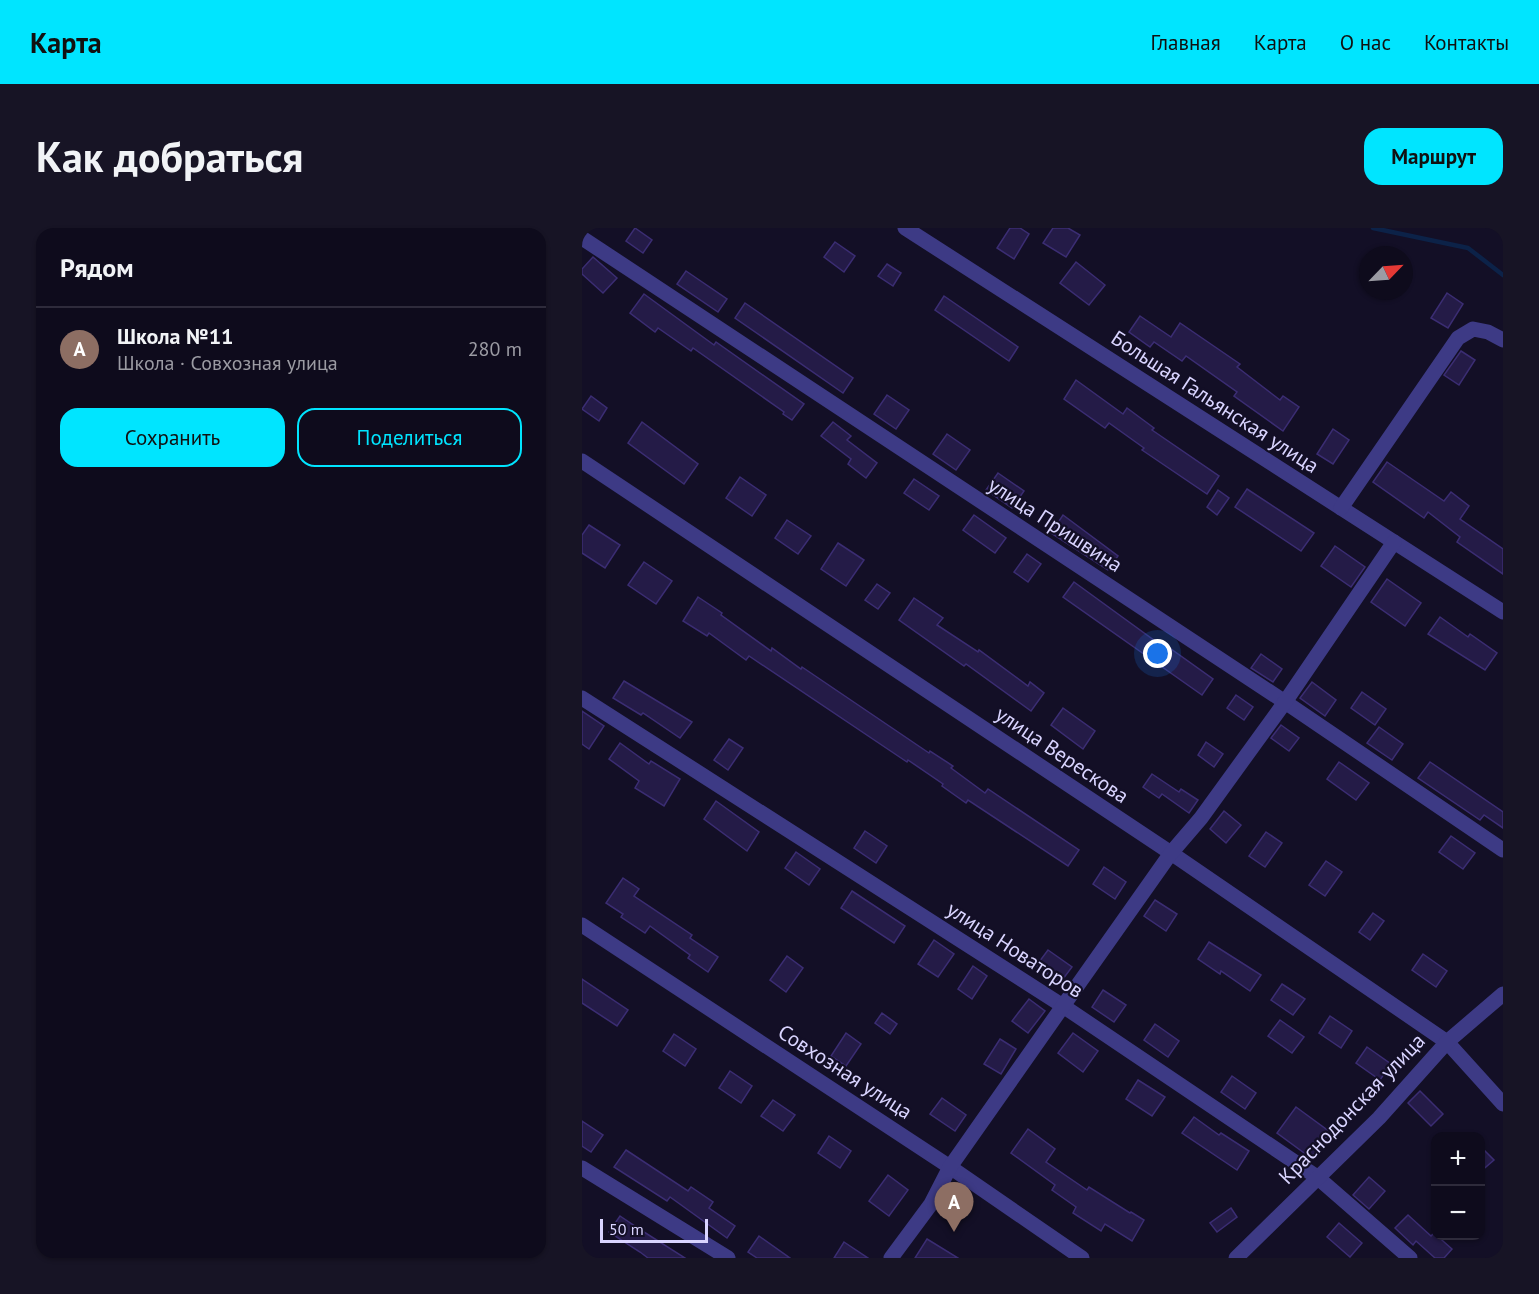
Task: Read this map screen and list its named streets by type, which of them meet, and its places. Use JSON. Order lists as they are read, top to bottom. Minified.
{"streets":{"street":["Большая Гальянская улица","улица Пришвина","улица Верескова","улица Новаторов","Совхозная улица","Краснодонская улица"]},"crossings":[["улица Верескова","Краснодонская улица"],["улица Новаторов","Краснодонская улица"]],"scale_bar":"50 m","north":"top right","page":{"header":"Карта","nav":["Главная","Карта","О нас","Контакты"],"buttons":["Маршрут",["Сохранить","Поделиться"]],"title":"Как добраться","heading":"Рядом","list":[{"mark":"A","name":"Школа №11","note":"Школа · Совхозная улица","value":"280 m"}],"map_buttons":["+","−"],"pins":"A","scale":"50 m"}}
